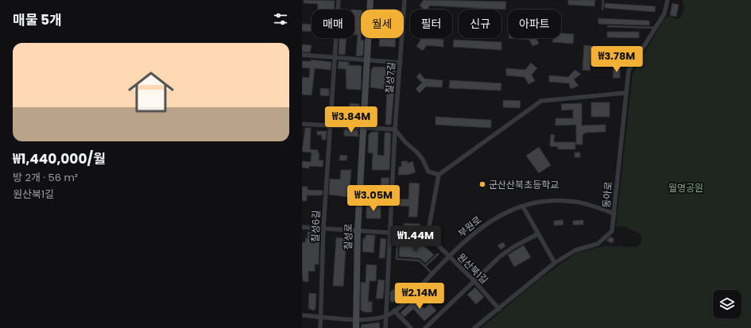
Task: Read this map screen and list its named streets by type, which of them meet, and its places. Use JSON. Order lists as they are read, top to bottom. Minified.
{"streets":{"street":["칠성7길","동아로","칠성6길","부원로","칠성로","원산북1길"]},"crossings":[["칠성7길","부원로"],["동아로","부원로"],["동아로","원산북1길"],["칠성6길","부원로"],["부원로","칠성로"],["부원로","원산북1길"]],"parks":["월명공원"],"places":["군산산북초등학교"],"page":{"heading":"매물 5개","chip":["매매","월세","필터","신규","아파트"],"list":[{"name":"₩1,440,000/월","note":"방 2개 · 56 m² · 원산북1길"}],"price":["₩3.78M","₩3.84M","₩3.05M","₩1.44M","₩2.14M"]}}
